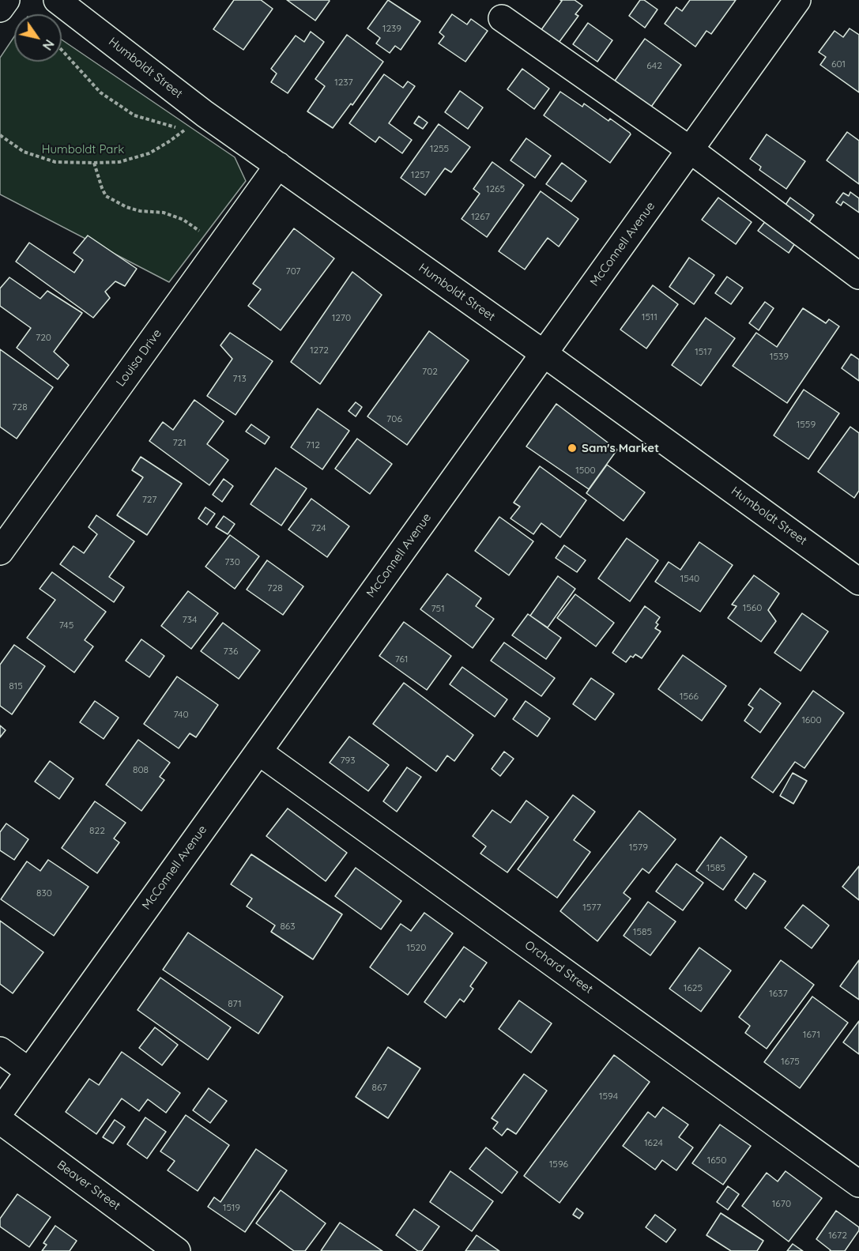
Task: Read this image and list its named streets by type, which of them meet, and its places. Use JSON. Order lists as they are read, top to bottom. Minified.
{"streets":{"street":["Humboldt Street","McConnell Avenue","Louisa Drive","Orchard Street","Beaver Street"]},"crossings":[["Humboldt Street","McConnell Avenue"],["Humboldt Street","Louisa Drive"],["McConnell Avenue","Orchard Street"]],"parks":["Humboldt Park"],"places":["Sam's Market"],"house_numbers":["1239","601","642","1237","1255","1257","1265","1267","707","1511","1270","720","1272","1517","1539","702","713","728","706","1559","721","712","1500","727","724","730","1540","728","1560","751","734","745","736","761","815","1566","740","1600","793","808","822","1579","1585","830","1577","863","1585","1520","1625","1637","871","1671","1675","867","1594","1624","1650","1596","1670","1519","1672"],"north":"bottom right"}
